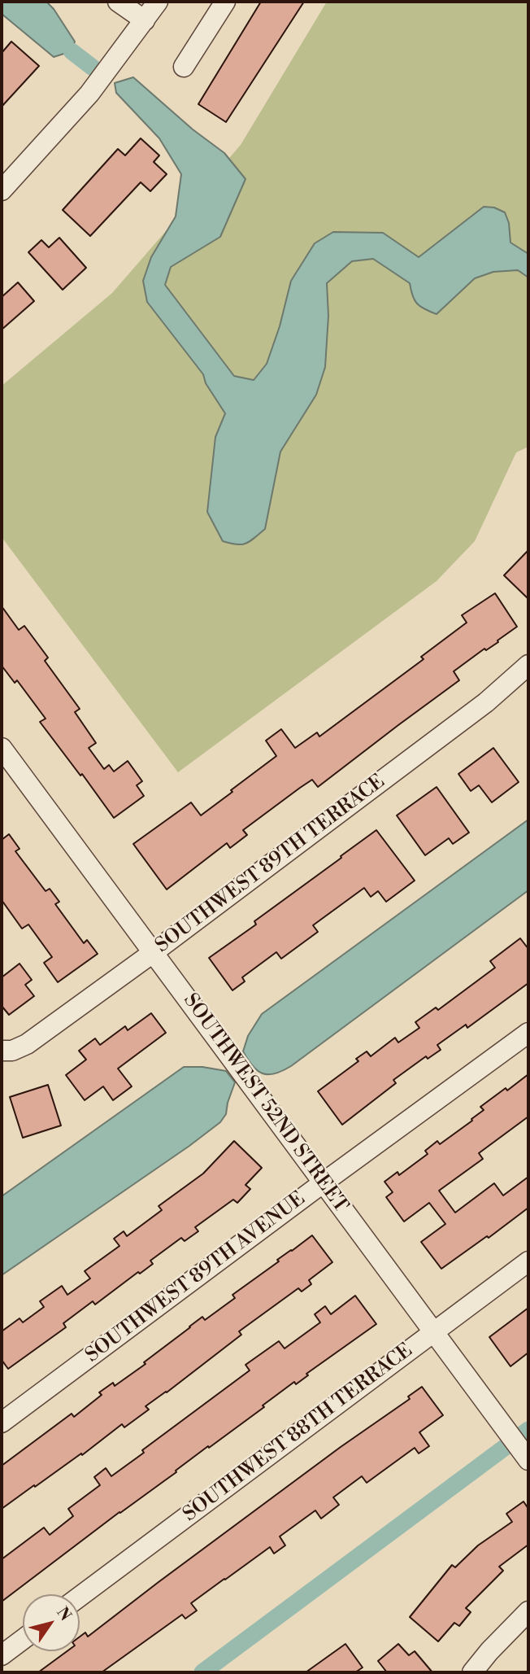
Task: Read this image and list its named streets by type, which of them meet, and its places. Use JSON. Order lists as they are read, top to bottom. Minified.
{"streets":{"street":["SOUTHWEST 89TH TERRACE","SOUTHWEST 52ND STREET","SOUTHWEST 89TH AVENUE","SOUTHWEST 88TH TERRACE"]},"crossings":[["SOUTHWEST 89TH TERRACE","SOUTHWEST 52ND STREET"],["SOUTHWEST 52ND STREET","SOUTHWEST 89TH AVENUE"],["SOUTHWEST 52ND STREET","SOUTHWEST 88TH TERRACE"]],"north":"top right"}
